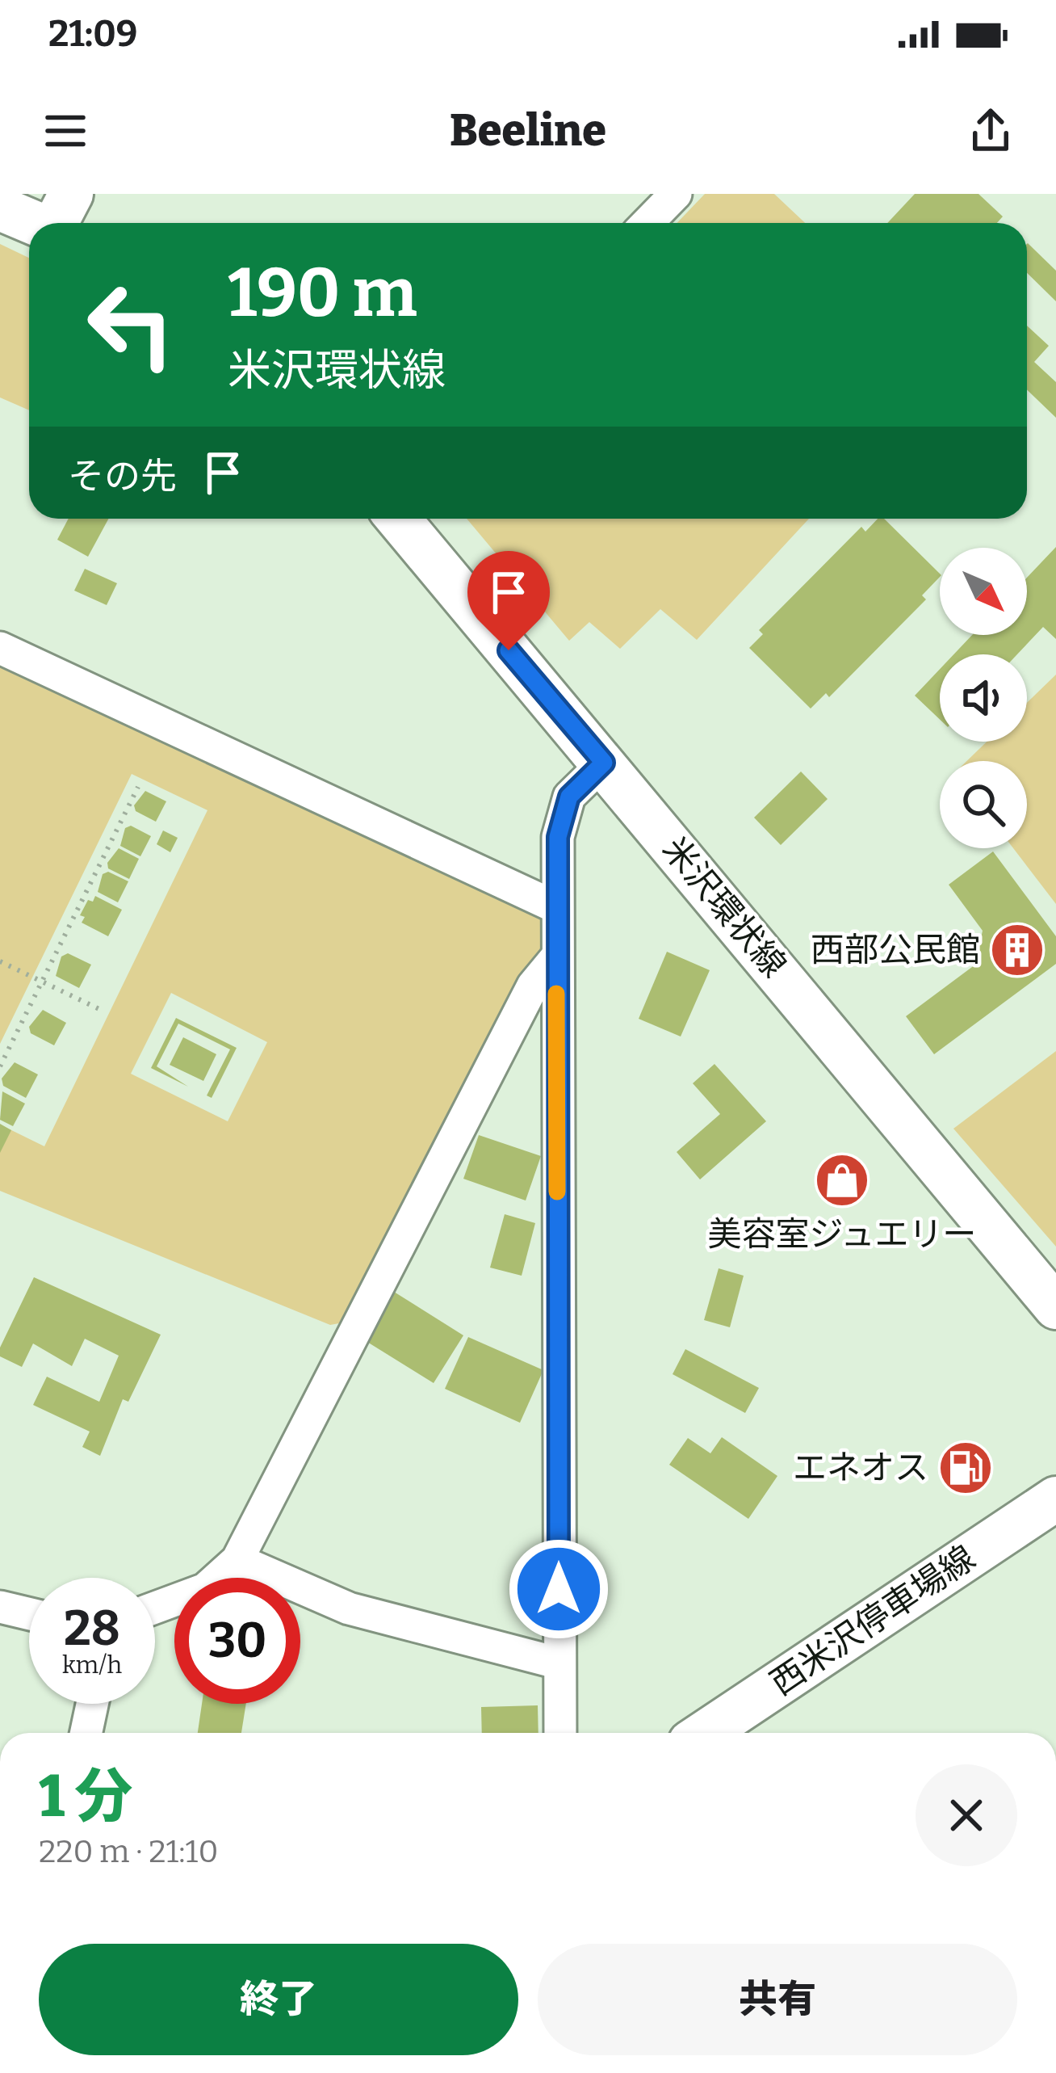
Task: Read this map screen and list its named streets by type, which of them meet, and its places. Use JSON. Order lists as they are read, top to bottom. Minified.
{"streets":{"main road":["米沢環状線","西米沢停車場線"]},"places":{"building":["西部公民館"],"shop":["美容室ジュエリー"],"fuel station":["エネオス"]},"north":"bottom right","page":{"status":"21:09","header":"Beeline","turn":["190 m","米沢環状線"],"then":"その先","speed":"28 km/h","limit":"30","heading":["1 分","220 m · 21:10"],"buttons":["終了","共有"]}}
